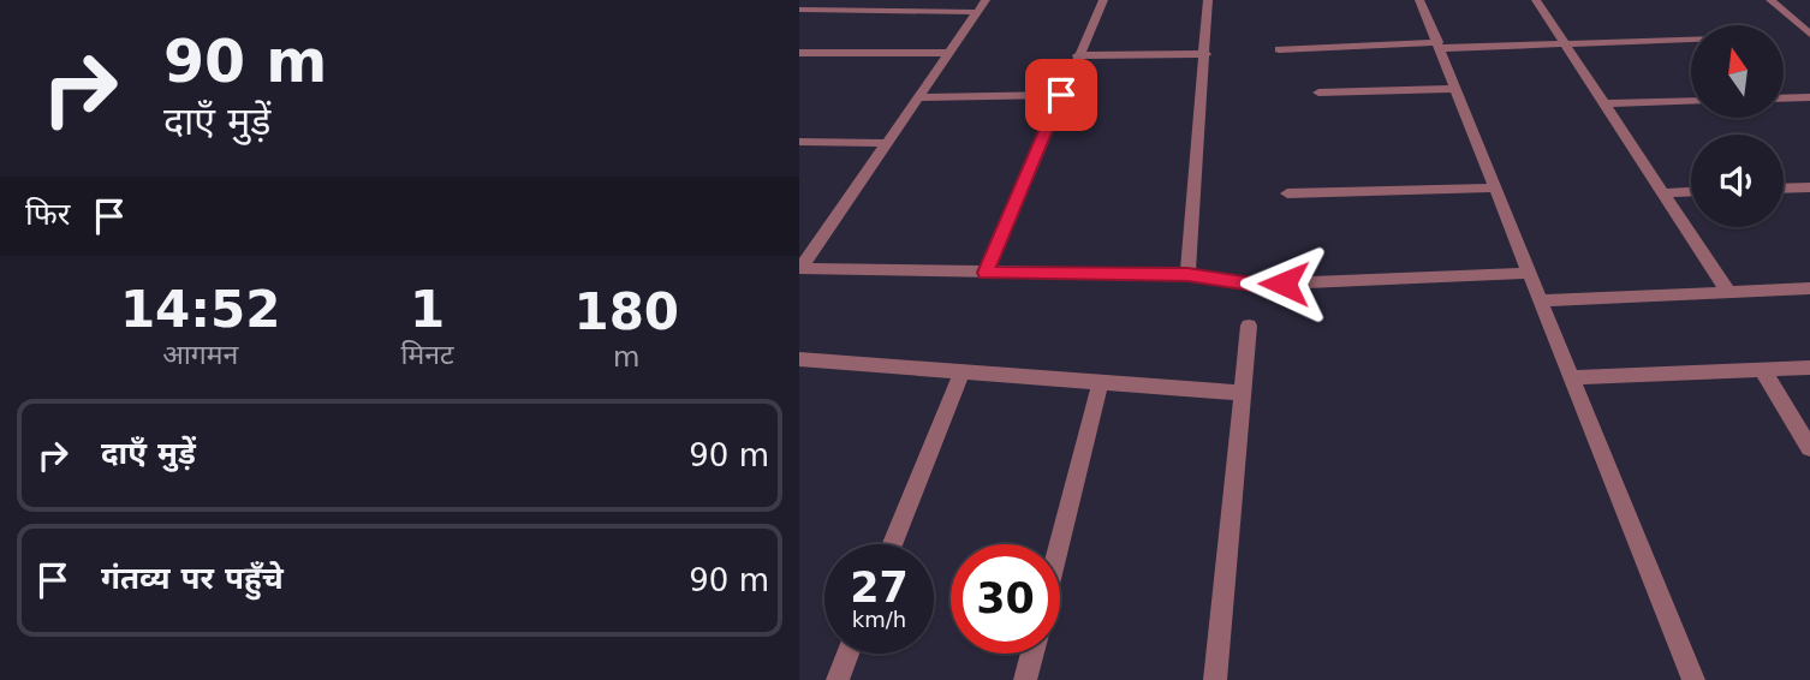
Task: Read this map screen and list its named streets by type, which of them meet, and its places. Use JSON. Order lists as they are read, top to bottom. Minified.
{"north":"top","page":{"turn":["90 m","दाएँ मुड़ें"],"then":"फिर","eta":["14:52","आगमन","1","मिनट","180","m"],"list":[{"name":"दाएँ मुड़ें","value":"90 m"},{"name":"गंतव्य पर पहुँचे","value":"90 m"}],"speed":"27 km/h","limit":"30"}}
